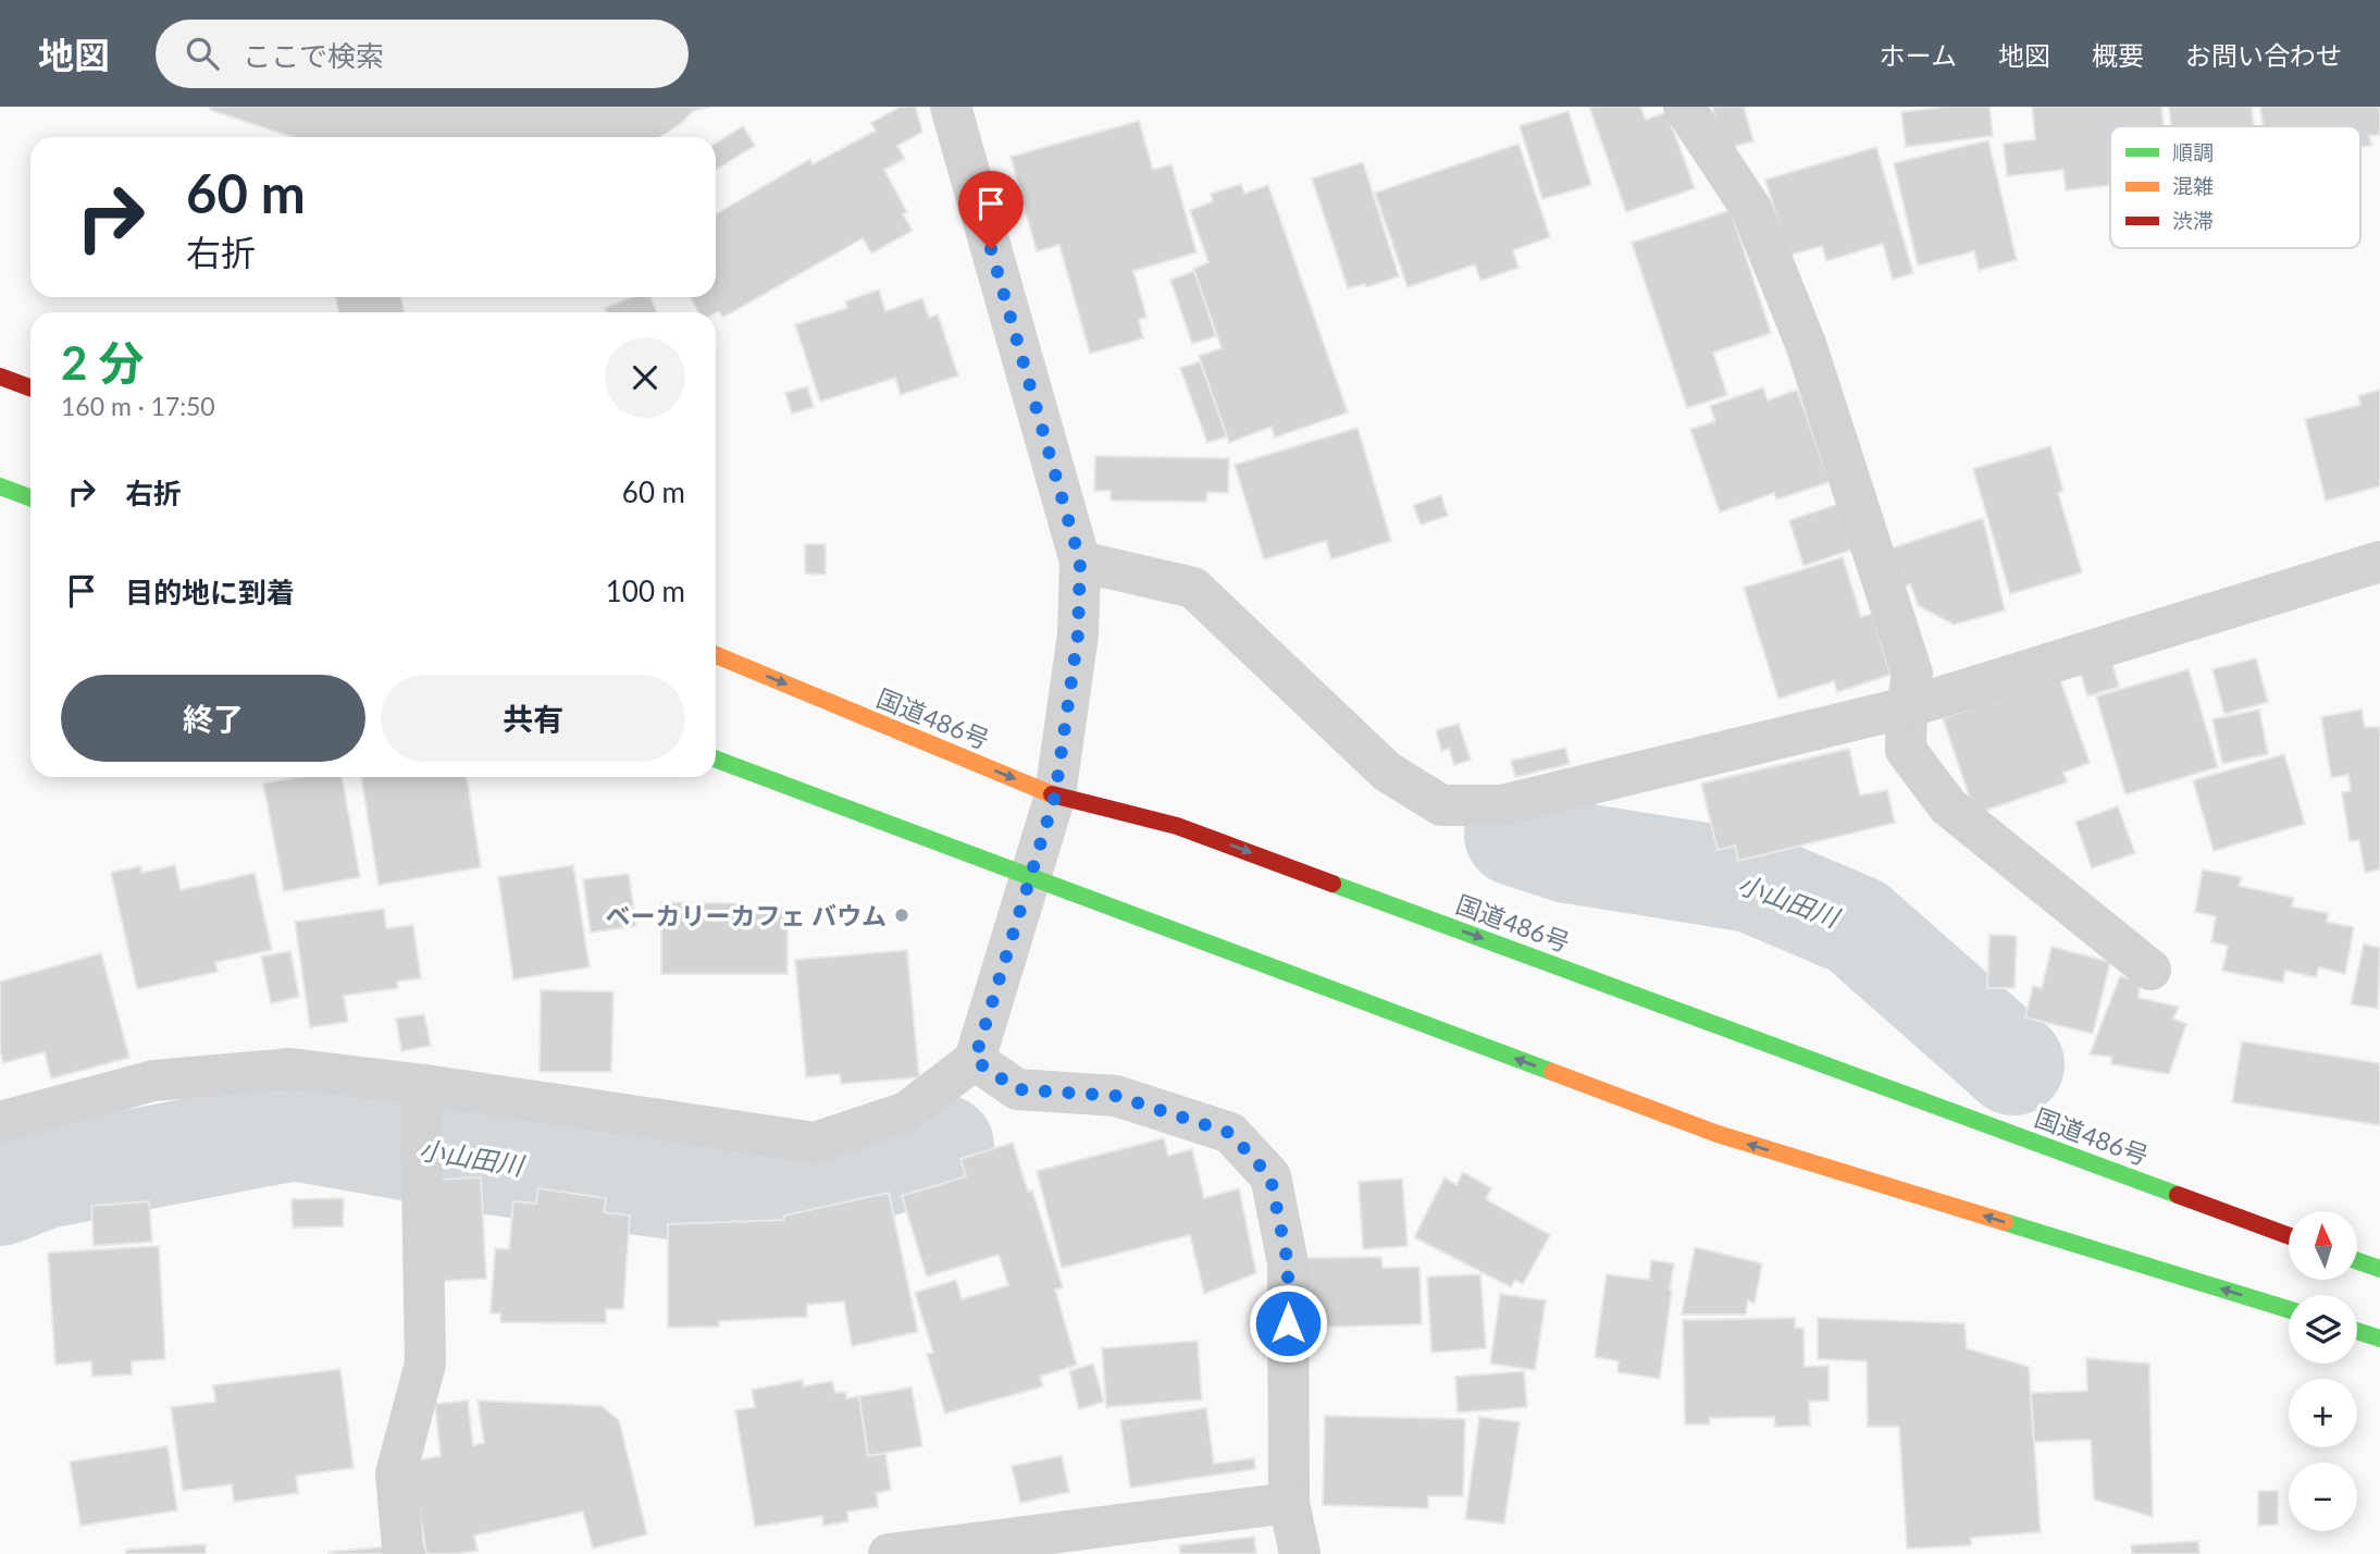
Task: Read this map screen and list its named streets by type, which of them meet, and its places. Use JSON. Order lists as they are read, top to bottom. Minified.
{"streets":{"highway":["国道486号"]},"water":["小山田川"],"places":["ベーカリーカフェ バウム"],"legend":["順調","混雑","渋滞"],"north":"top","page":{"header":"地図","search":"ここで検索","nav":["ホーム","地図","概要","お問い合わせ"],"turn":["60 m","右折"],"heading":["2 分","160 m · 17:50"],"list":[{"name":"右折","value":"60 m"},{"name":"目的地に到着","value":"100 m"}],"buttons":["終了","共有"],"map_buttons":["+","−"]}}
